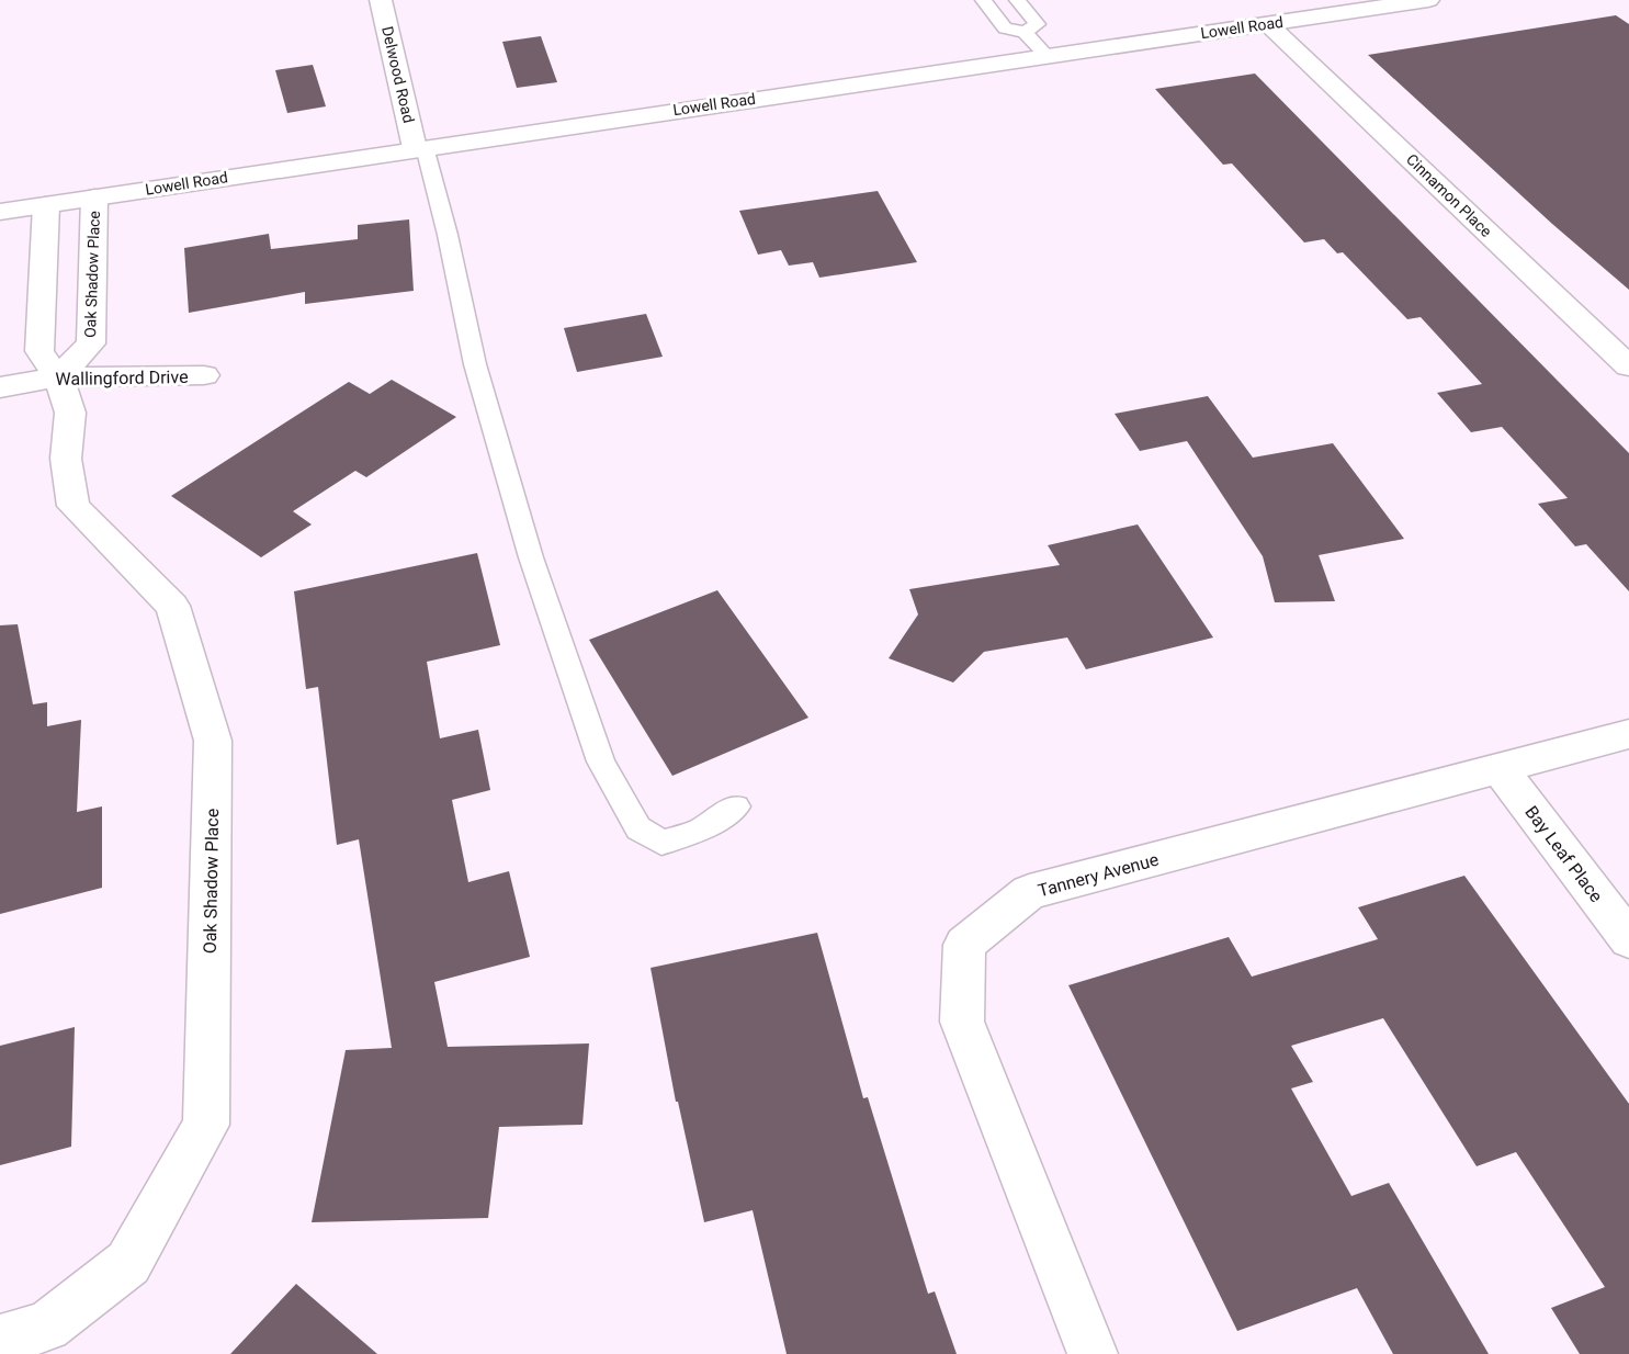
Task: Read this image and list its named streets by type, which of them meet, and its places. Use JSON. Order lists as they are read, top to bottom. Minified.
{"streets":{"street":["Lowell Road","Delwood Road","Cinnamon Place","Oak Shadow Place","Wallingford Drive","Bay Leaf Place","Tannery Avenue"]},"crossings":[["Lowell Road","Delwood Road"],["Lowell Road","Cinnamon Place"],["Lowell Road","Oak Shadow Place"],["Oak Shadow Place","Wallingford Drive"],["Bay Leaf Place","Tannery Avenue"]]}
